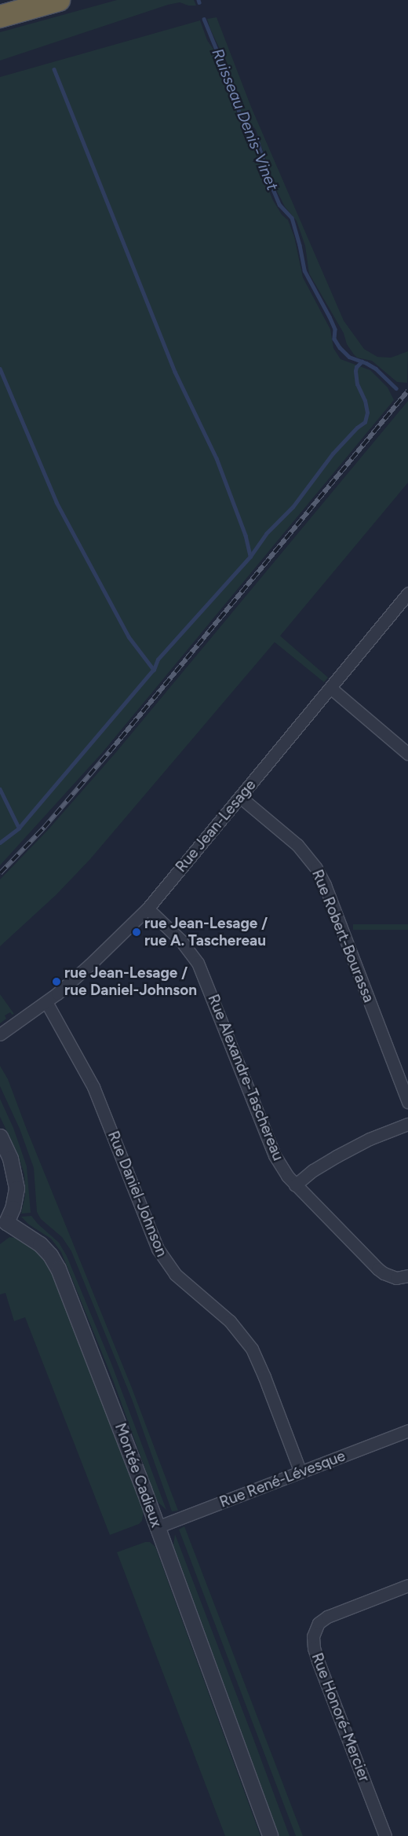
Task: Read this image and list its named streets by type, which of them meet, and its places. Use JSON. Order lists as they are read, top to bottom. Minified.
{"streets":{"street":["Rue Jean-Lesage","Rue Robert-Bourassa","Rue Alexandre-Taschereau","Rue Daniel-Johnson","Montée Cadieux","Rue René-Lévesque","Rue Honoré-Mercier"]},"crossings":[["Rue Jean-Lesage","Rue Robert-Bourassa"],["Rue Jean-Lesage","Rue Alexandre-Taschereau"],["Rue Jean-Lesage","Rue Daniel-Johnson"],["Rue Daniel-Johnson","Rue René-Lévesque"],["Montée Cadieux","Rue René-Lévesque"]],"water":["Ruisseau Denis-Vinet"],"places":["rue Jean-Lesage / rue A. Taschereau","rue Jean-Lesage / rue Daniel-Johnson"]}
